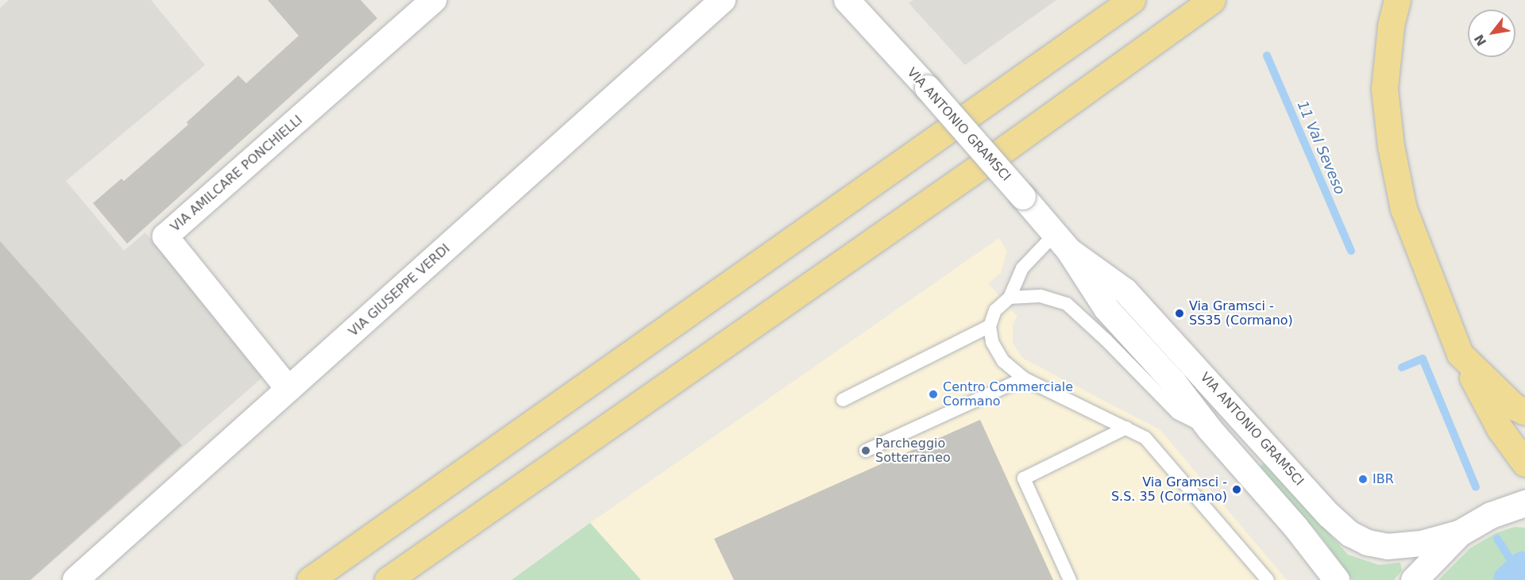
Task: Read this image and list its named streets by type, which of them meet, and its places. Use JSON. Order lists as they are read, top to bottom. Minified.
{"streets":{"street":["VIA ANTONIO GRAMSCI","VIA AMILCARE PONCHIELLI","VIA GIUSEPPE VERDI"]},"crossings":[["VIA AMILCARE PONCHIELLI","VIA GIUSEPPE VERDI"]],"water":["11 Val Seveso"],"places":["Via Gramsci - SS35 (Cormano)","Centro Commerciale Cormano","Parcheggio Sotterraneo","IBR","Via Gramsci - S.S. 35 (Cormano)"],"north":"bottom left"}
